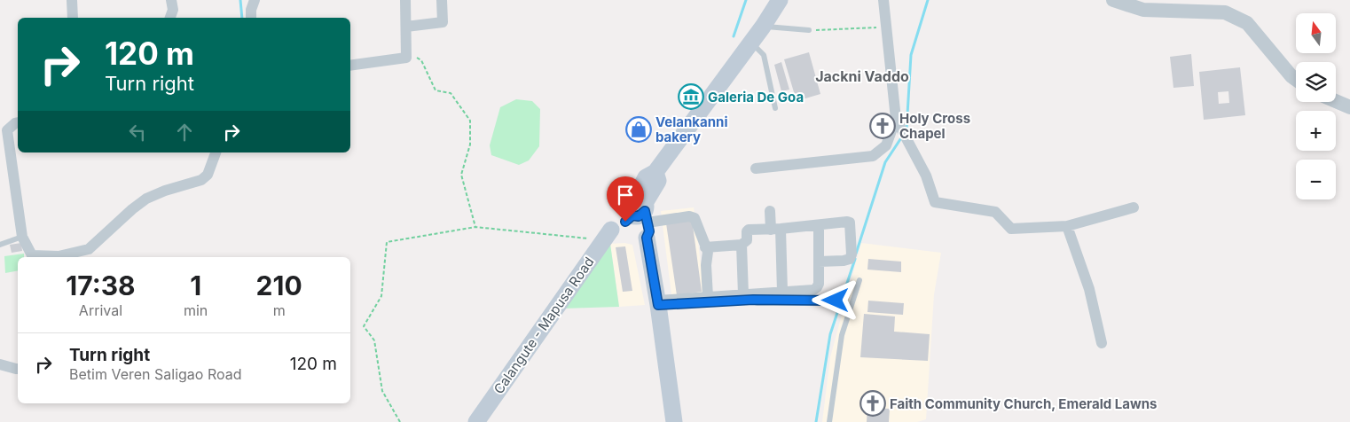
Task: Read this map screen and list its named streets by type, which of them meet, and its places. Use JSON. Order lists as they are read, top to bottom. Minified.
{"streets":{"main road":["Calangute - Mapusa Road"]},"districts":["Jackni Vaddo"],"places":{"museum":["Galeria De Goa"],"church":["Holy Cross Chapel","Faith Community Church, Emerald Lawns"],"shop":["Velankanni bakery"]},"north":"top","page":{"map_buttons":["+","−"],"turn":["120 m","Turn right"],"eta":["17:38","Arrival","1","min","210","m"],"list":[{"name":"Turn right","note":"Betim Veren Saligao Road","value":"120 m"}]}}
